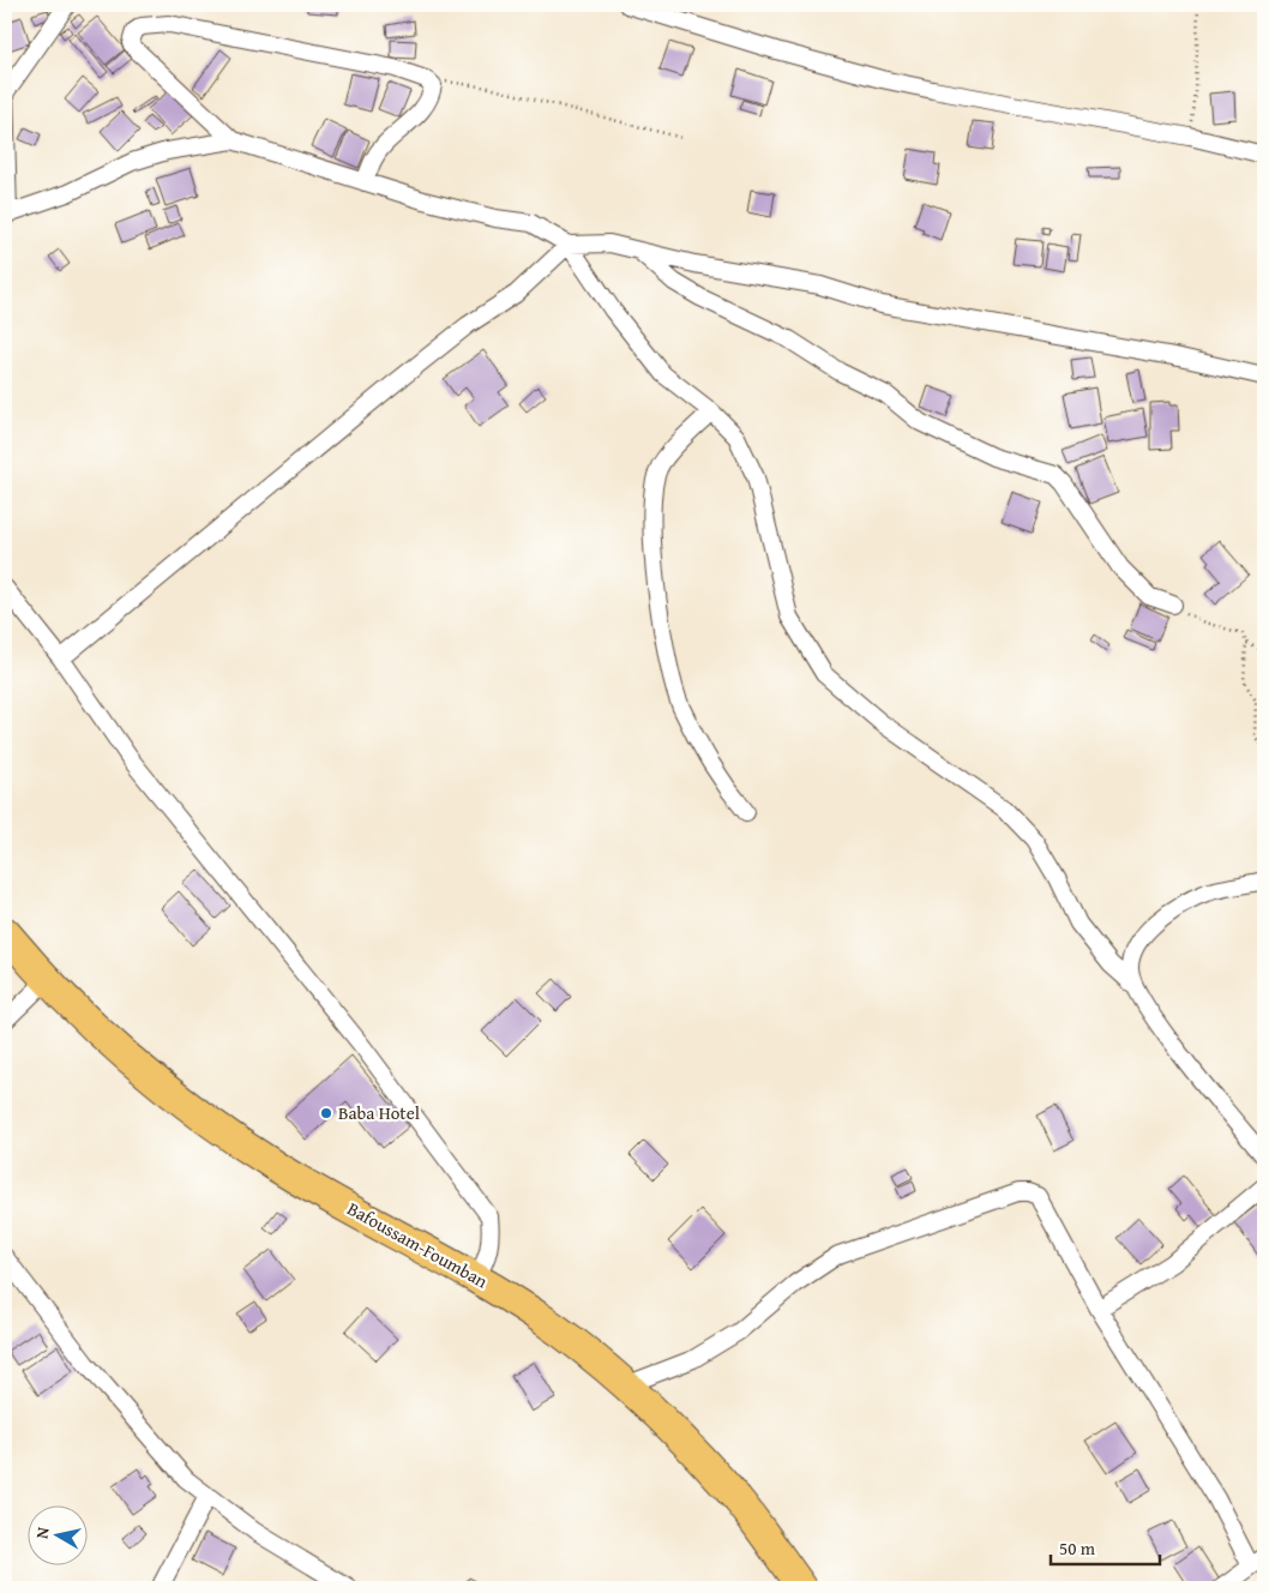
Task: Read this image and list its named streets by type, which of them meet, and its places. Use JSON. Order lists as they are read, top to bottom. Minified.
{"streets":{"highway":["Bafoussam-Foumban"]},"places":["Baba Hotel"],"scale_bar":"50 m","north":"left"}
